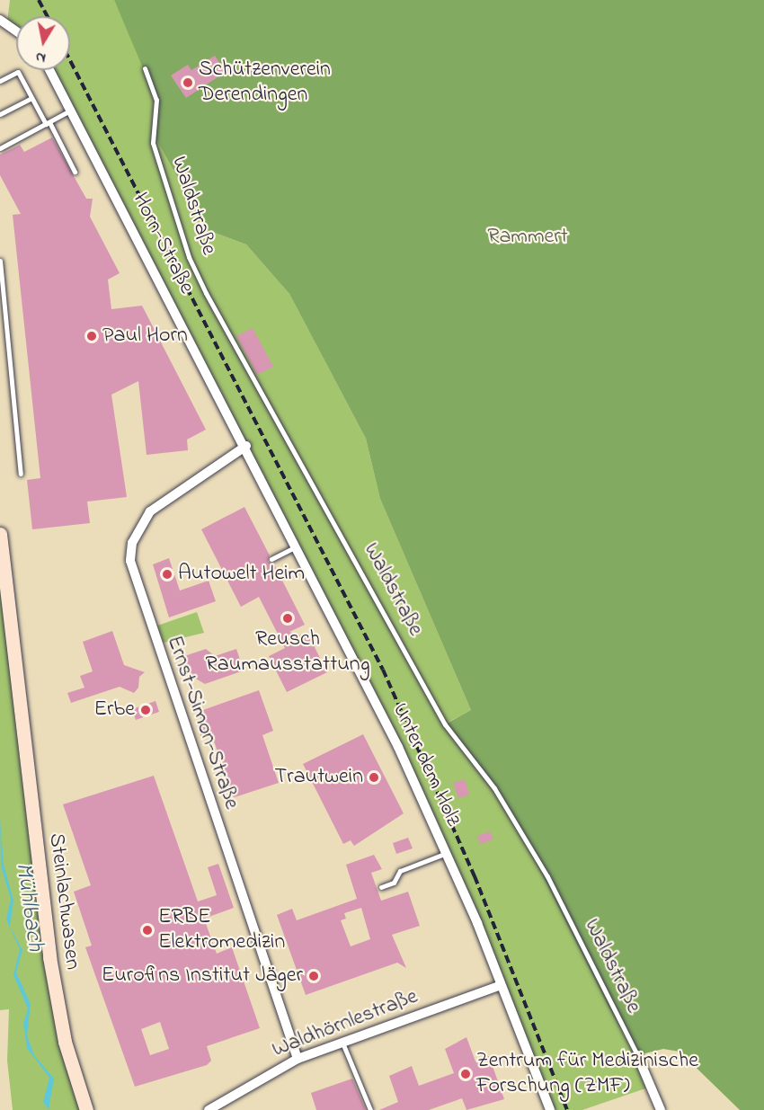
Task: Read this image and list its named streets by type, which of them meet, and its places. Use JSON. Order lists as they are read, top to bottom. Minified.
{"streets":{"street":["Waldstraße","Horn-Straße","Ernst-Simon-Straße","Unter dem Holz","Steinlachwasen","Waldhörnlestraße"]},"crossings":[["Horn-Straße","Ernst-Simon-Straße"],["Horn-Straße","Unter dem Holz"],["Ernst-Simon-Straße","Unter dem Holz"],["Ernst-Simon-Straße","Waldhörnlestraße"],["Unter dem Holz","Waldhörnlestraße"]],"water":["Mühlbach"],"parks":["Rammert"],"places":["Schützenverein Derendingen","Paul Horn","Autowelt Heim","Reusch Raumausstattung","Erbe","Trautwein","ERBE Elektromedizin","Eurofins Institut Jäger","Zentrum für Medizinische Forschung (ZMF)"],"north":"bottom"}
